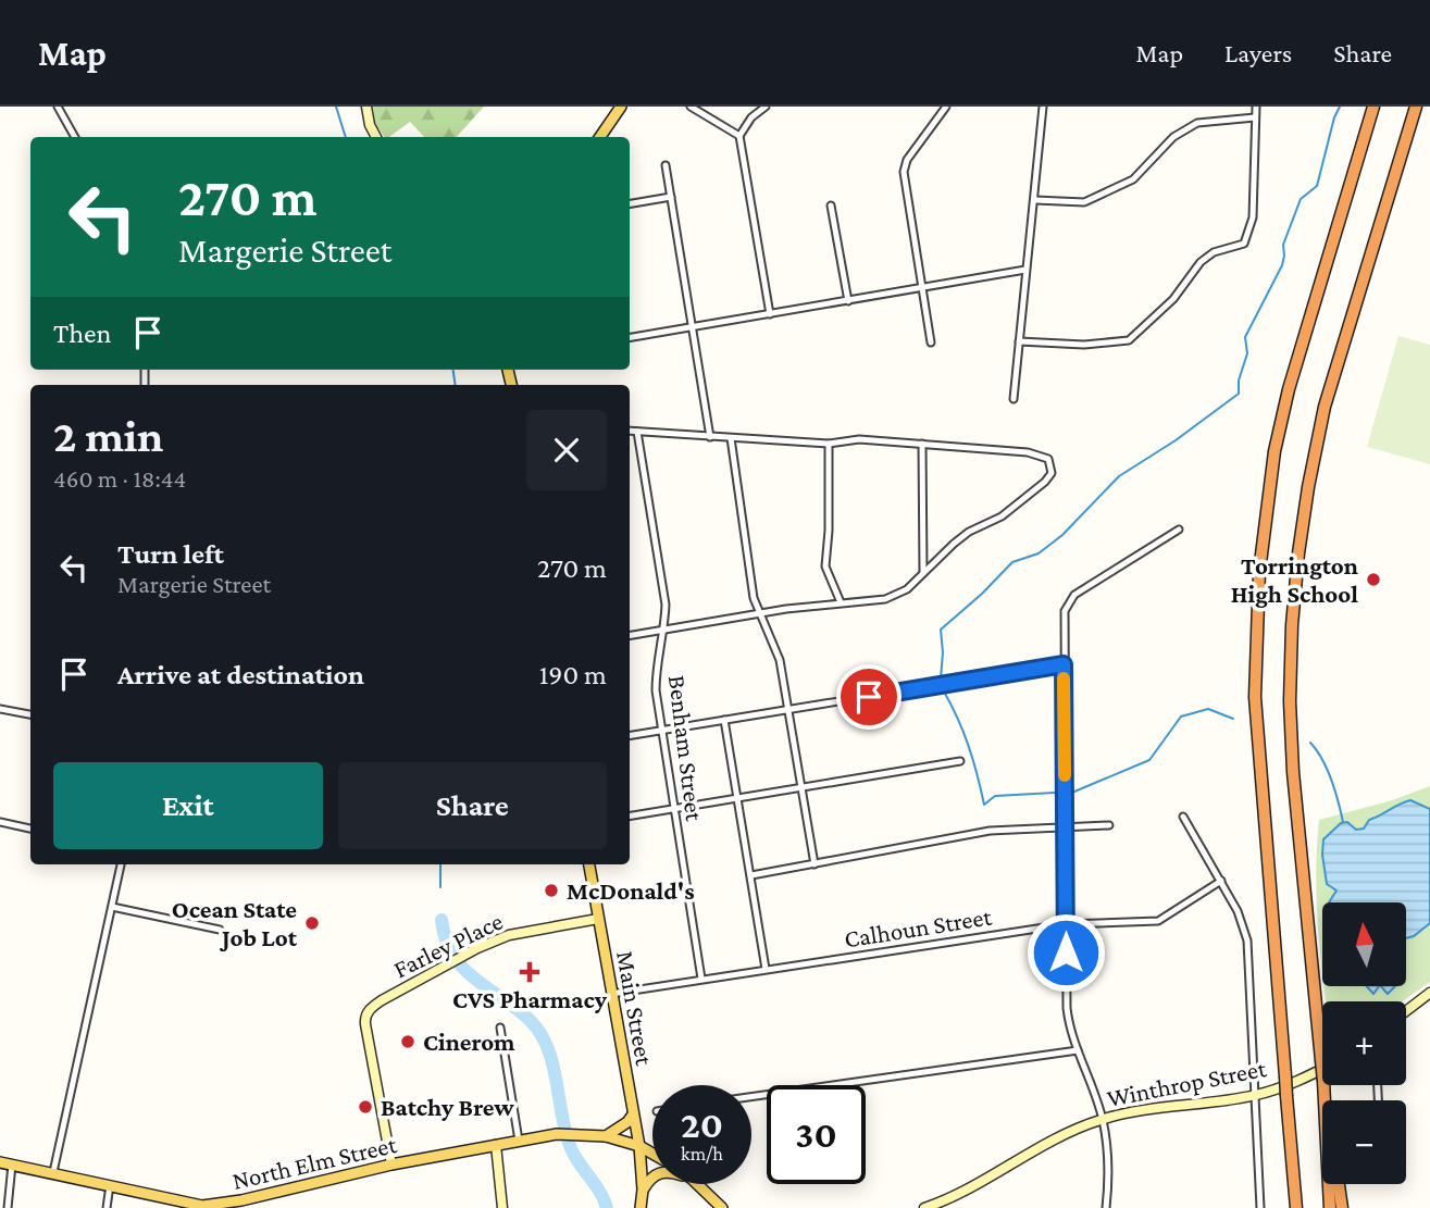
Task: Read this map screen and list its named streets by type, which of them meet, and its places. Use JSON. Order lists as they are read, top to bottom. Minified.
{"streets":{"main road":["Main Street","North Elm Street"],"street":["Benham Street","Calhoun Street","Farley Place","Winthrop Street"]},"crossings":[["Benham Street","Calhoun Street"],["Calhoun Street","Main Street"],["Farley Place","Main Street"],["Farley Place","North Elm Street"],["Main Street","North Elm Street"]],"places":{"other":["Torrington High School","McDonald's","Ocean State Job Lot","Cinerom","Batchy Brew"],"health":["CVS Pharmacy"]},"north":"top","page":{"header":"Map","nav":["Map","Layers","Share"],"turn":["270 m","Margerie Street"],"then":"Then","heading":["2 min","460 m · 18:44"],"list":[{"name":"Turn left","note":"Margerie Street","value":"270 m"},{"name":"Arrive at destination","value":"190 m"}],"buttons":["Exit","Share"],"map_buttons":["+","−"],"speed":"20 km/h","limit":"30"}}
